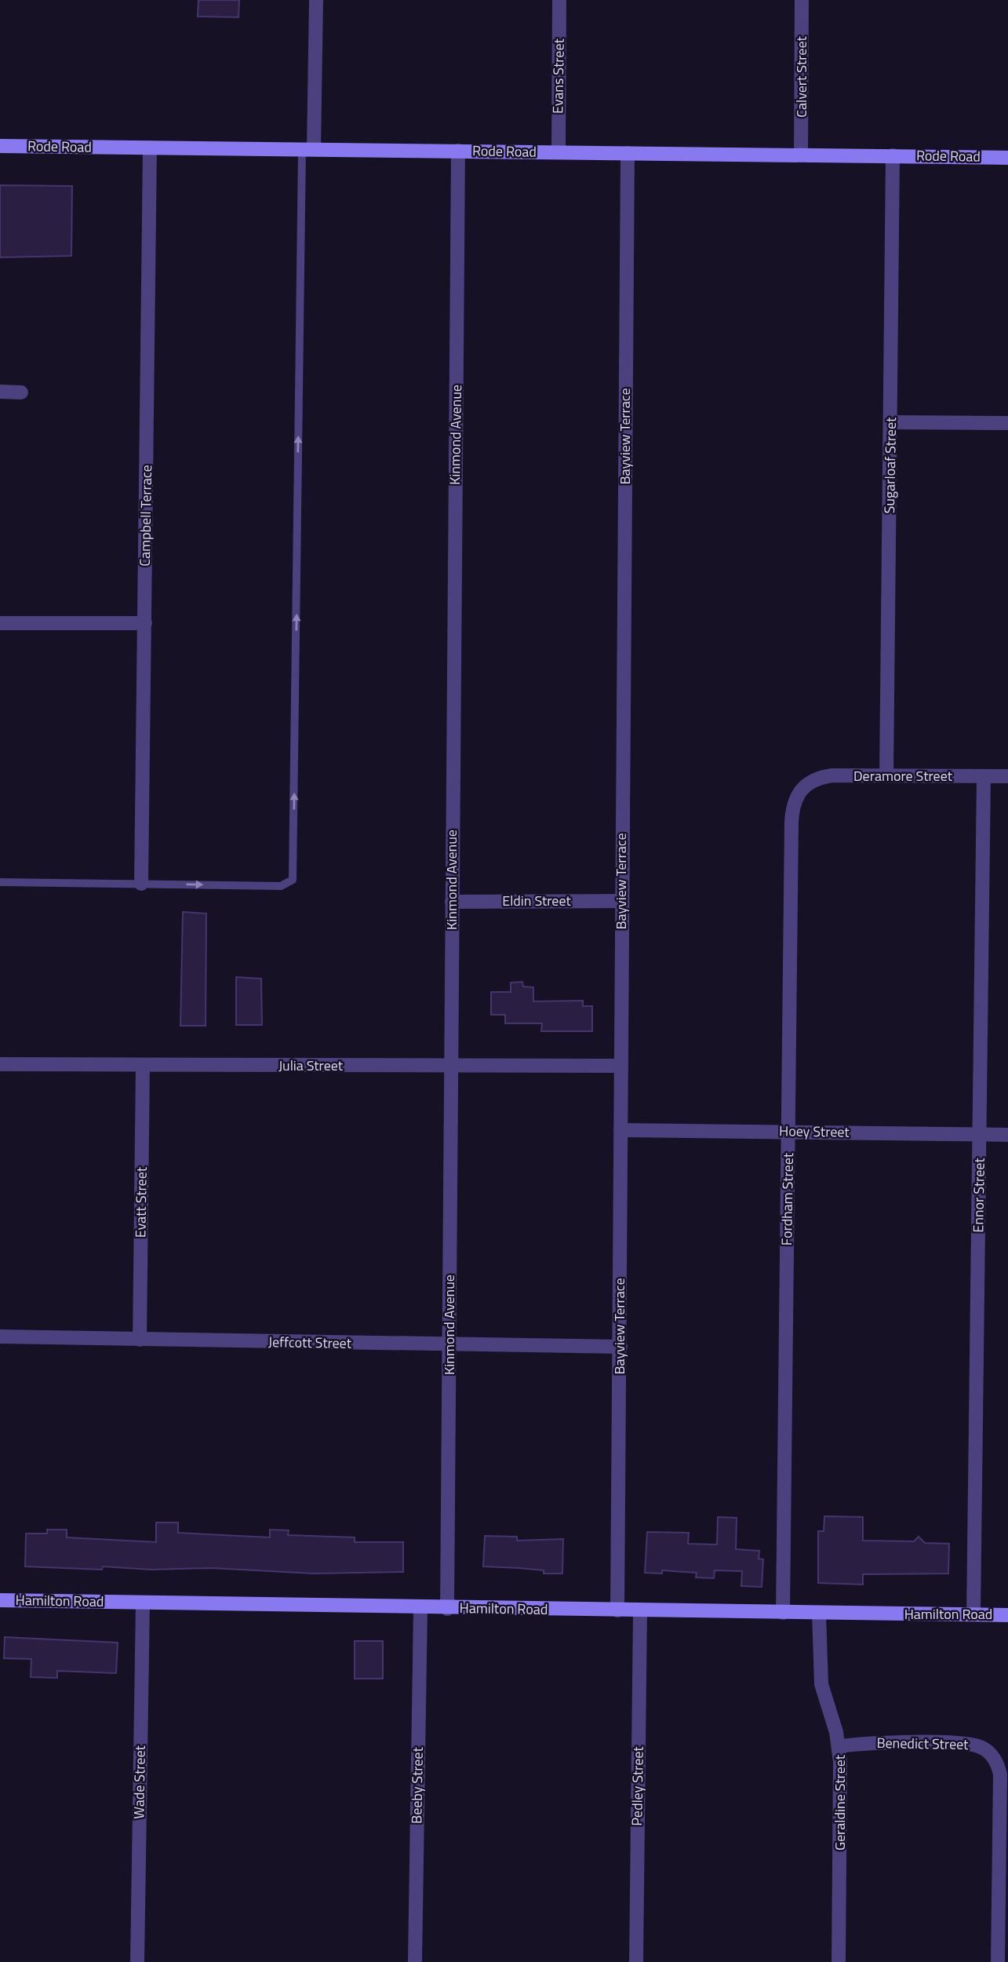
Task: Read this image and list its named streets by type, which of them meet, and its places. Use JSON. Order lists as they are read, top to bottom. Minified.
{"streets":{"main road":["Rode Road","Hamilton Road"],"street":["Evans Street","Calvert Street","Kinmond Avenue","Bayview Terrace","Sugarloaf Street","Campbell Terrace","Deramore Street","Eldin Street","Julia Street","Hoey Street","Ennor Street","Fordham Street","Evatt Street","Jeffcott Street","Benedict Street","Wade Street","Beeby Street","Pedley Street","Geraldine Street"]},"crossings":[["Evans Street","Rode Road"],["Calvert Street","Rode Road"],["Rode Road","Kinmond Avenue"],["Rode Road","Bayview Terrace"],["Rode Road","Sugarloaf Street"],["Rode Road","Campbell Terrace"],["Kinmond Avenue","Eldin Street"],["Kinmond Avenue","Julia Street"],["Kinmond Avenue","Jeffcott Street"],["Kinmond Avenue","Hamilton Road"],["Bayview Terrace","Eldin Street"],["Bayview Terrace","Julia Street"],["Bayview Terrace","Hoey Street"],["Bayview Terrace","Jeffcott Street"],["Bayview Terrace","Hamilton Road"],["Sugarloaf Street","Deramore Street"],["Deramore Street","Ennor Street"],["Deramore Street","Fordham Street"],["Julia Street","Evatt Street"],["Hoey Street","Ennor Street"],["Hoey Street","Fordham Street"],["Ennor Street","Hamilton Road"],["Fordham Street","Hamilton Road"],["Evatt Street","Jeffcott Street"],["Hamilton Road","Wade Street"],["Hamilton Road","Beeby Street"],["Hamilton Road","Pedley Street"],["Hamilton Road","Geraldine Street"],["Benedict Street","Geraldine Street"]]}
